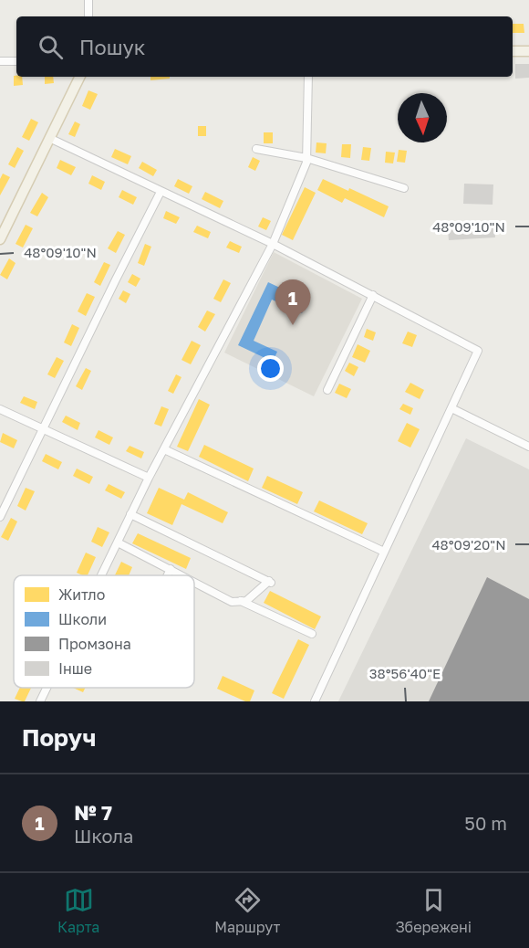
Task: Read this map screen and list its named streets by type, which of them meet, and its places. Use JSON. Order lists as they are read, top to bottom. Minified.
{"legend":["Житло","Школи","Промзона","Інше"],"north":"bottom","page":{"search":"Пошук","pins":"1","heading":"Поруч","list":[{"mark":"1","name":"№ 7","note":"Школа","value":"50 m"}],"nav":["Карта","Маршрут","Збережені"]},"coordinates":["48°09'10\"N","48°09'20\"N","38°56'40\"E"]}
